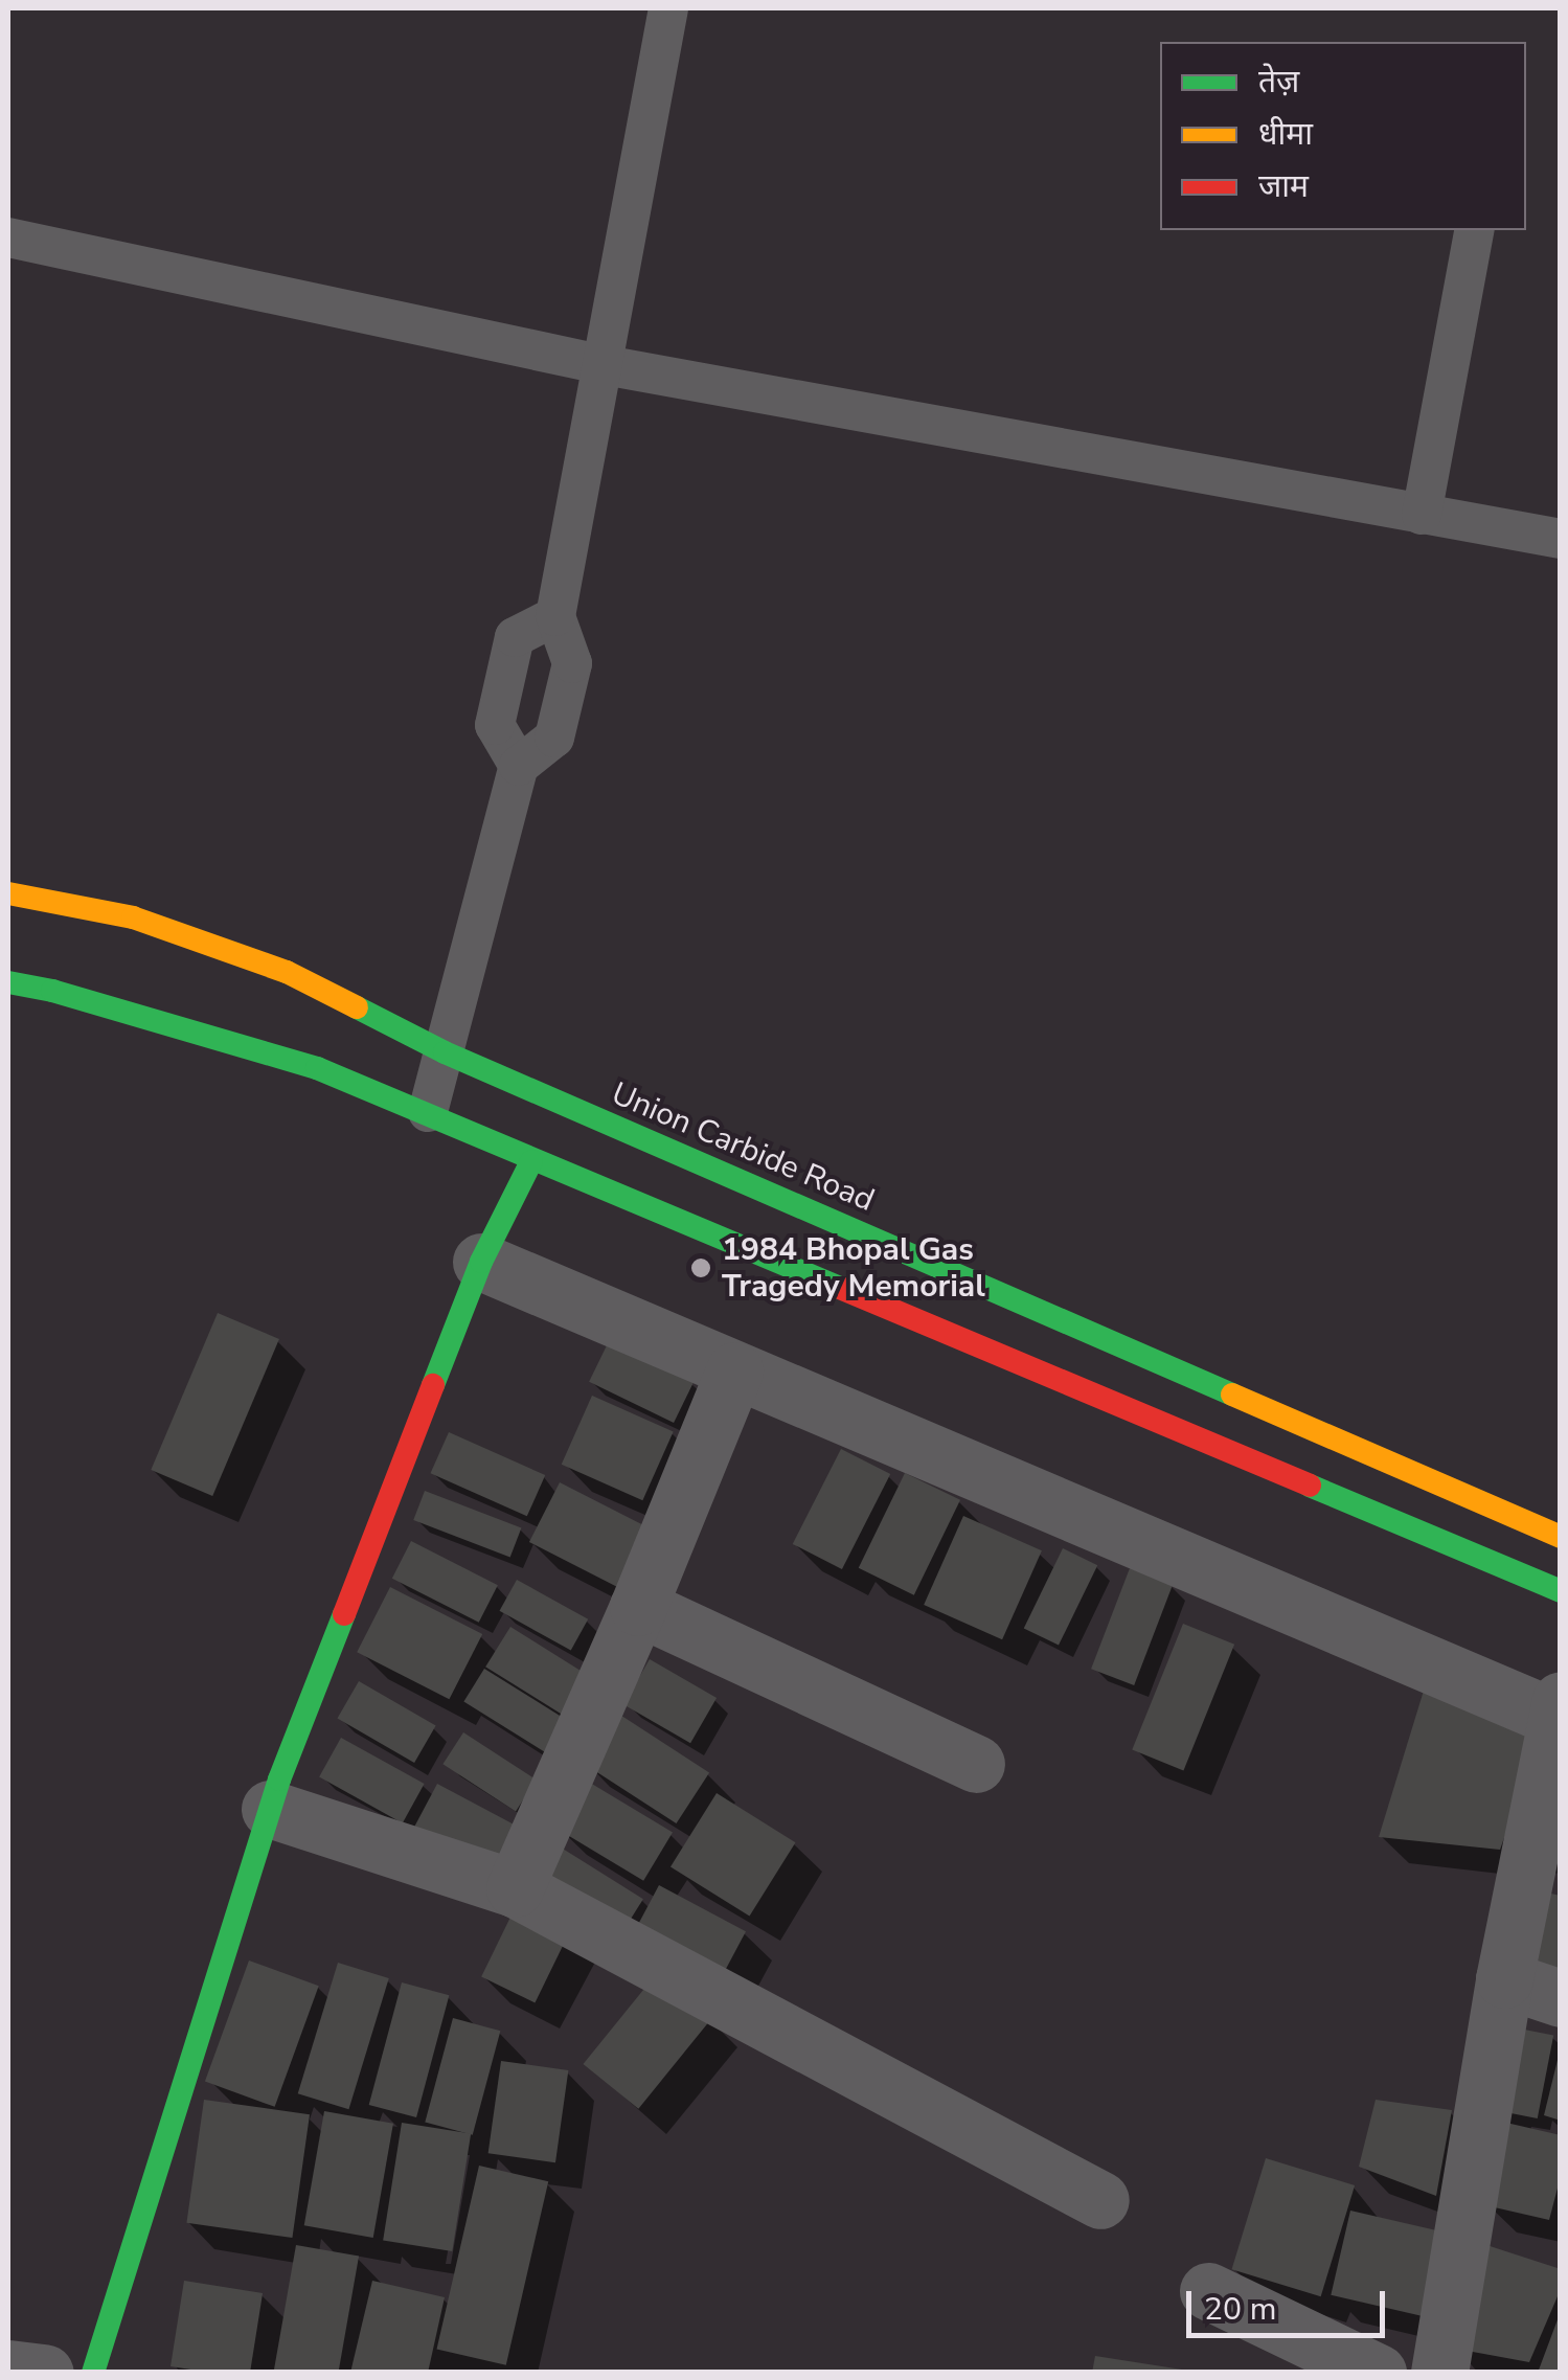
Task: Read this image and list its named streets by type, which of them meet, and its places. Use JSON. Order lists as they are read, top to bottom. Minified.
{"streets":{"street":["Union Carbide Road"]},"places":["1984 Bhopal Gas Tragedy Memorial"],"legend":["तेज़","धीमा","जाम"],"scale_bar":"20 m"}
